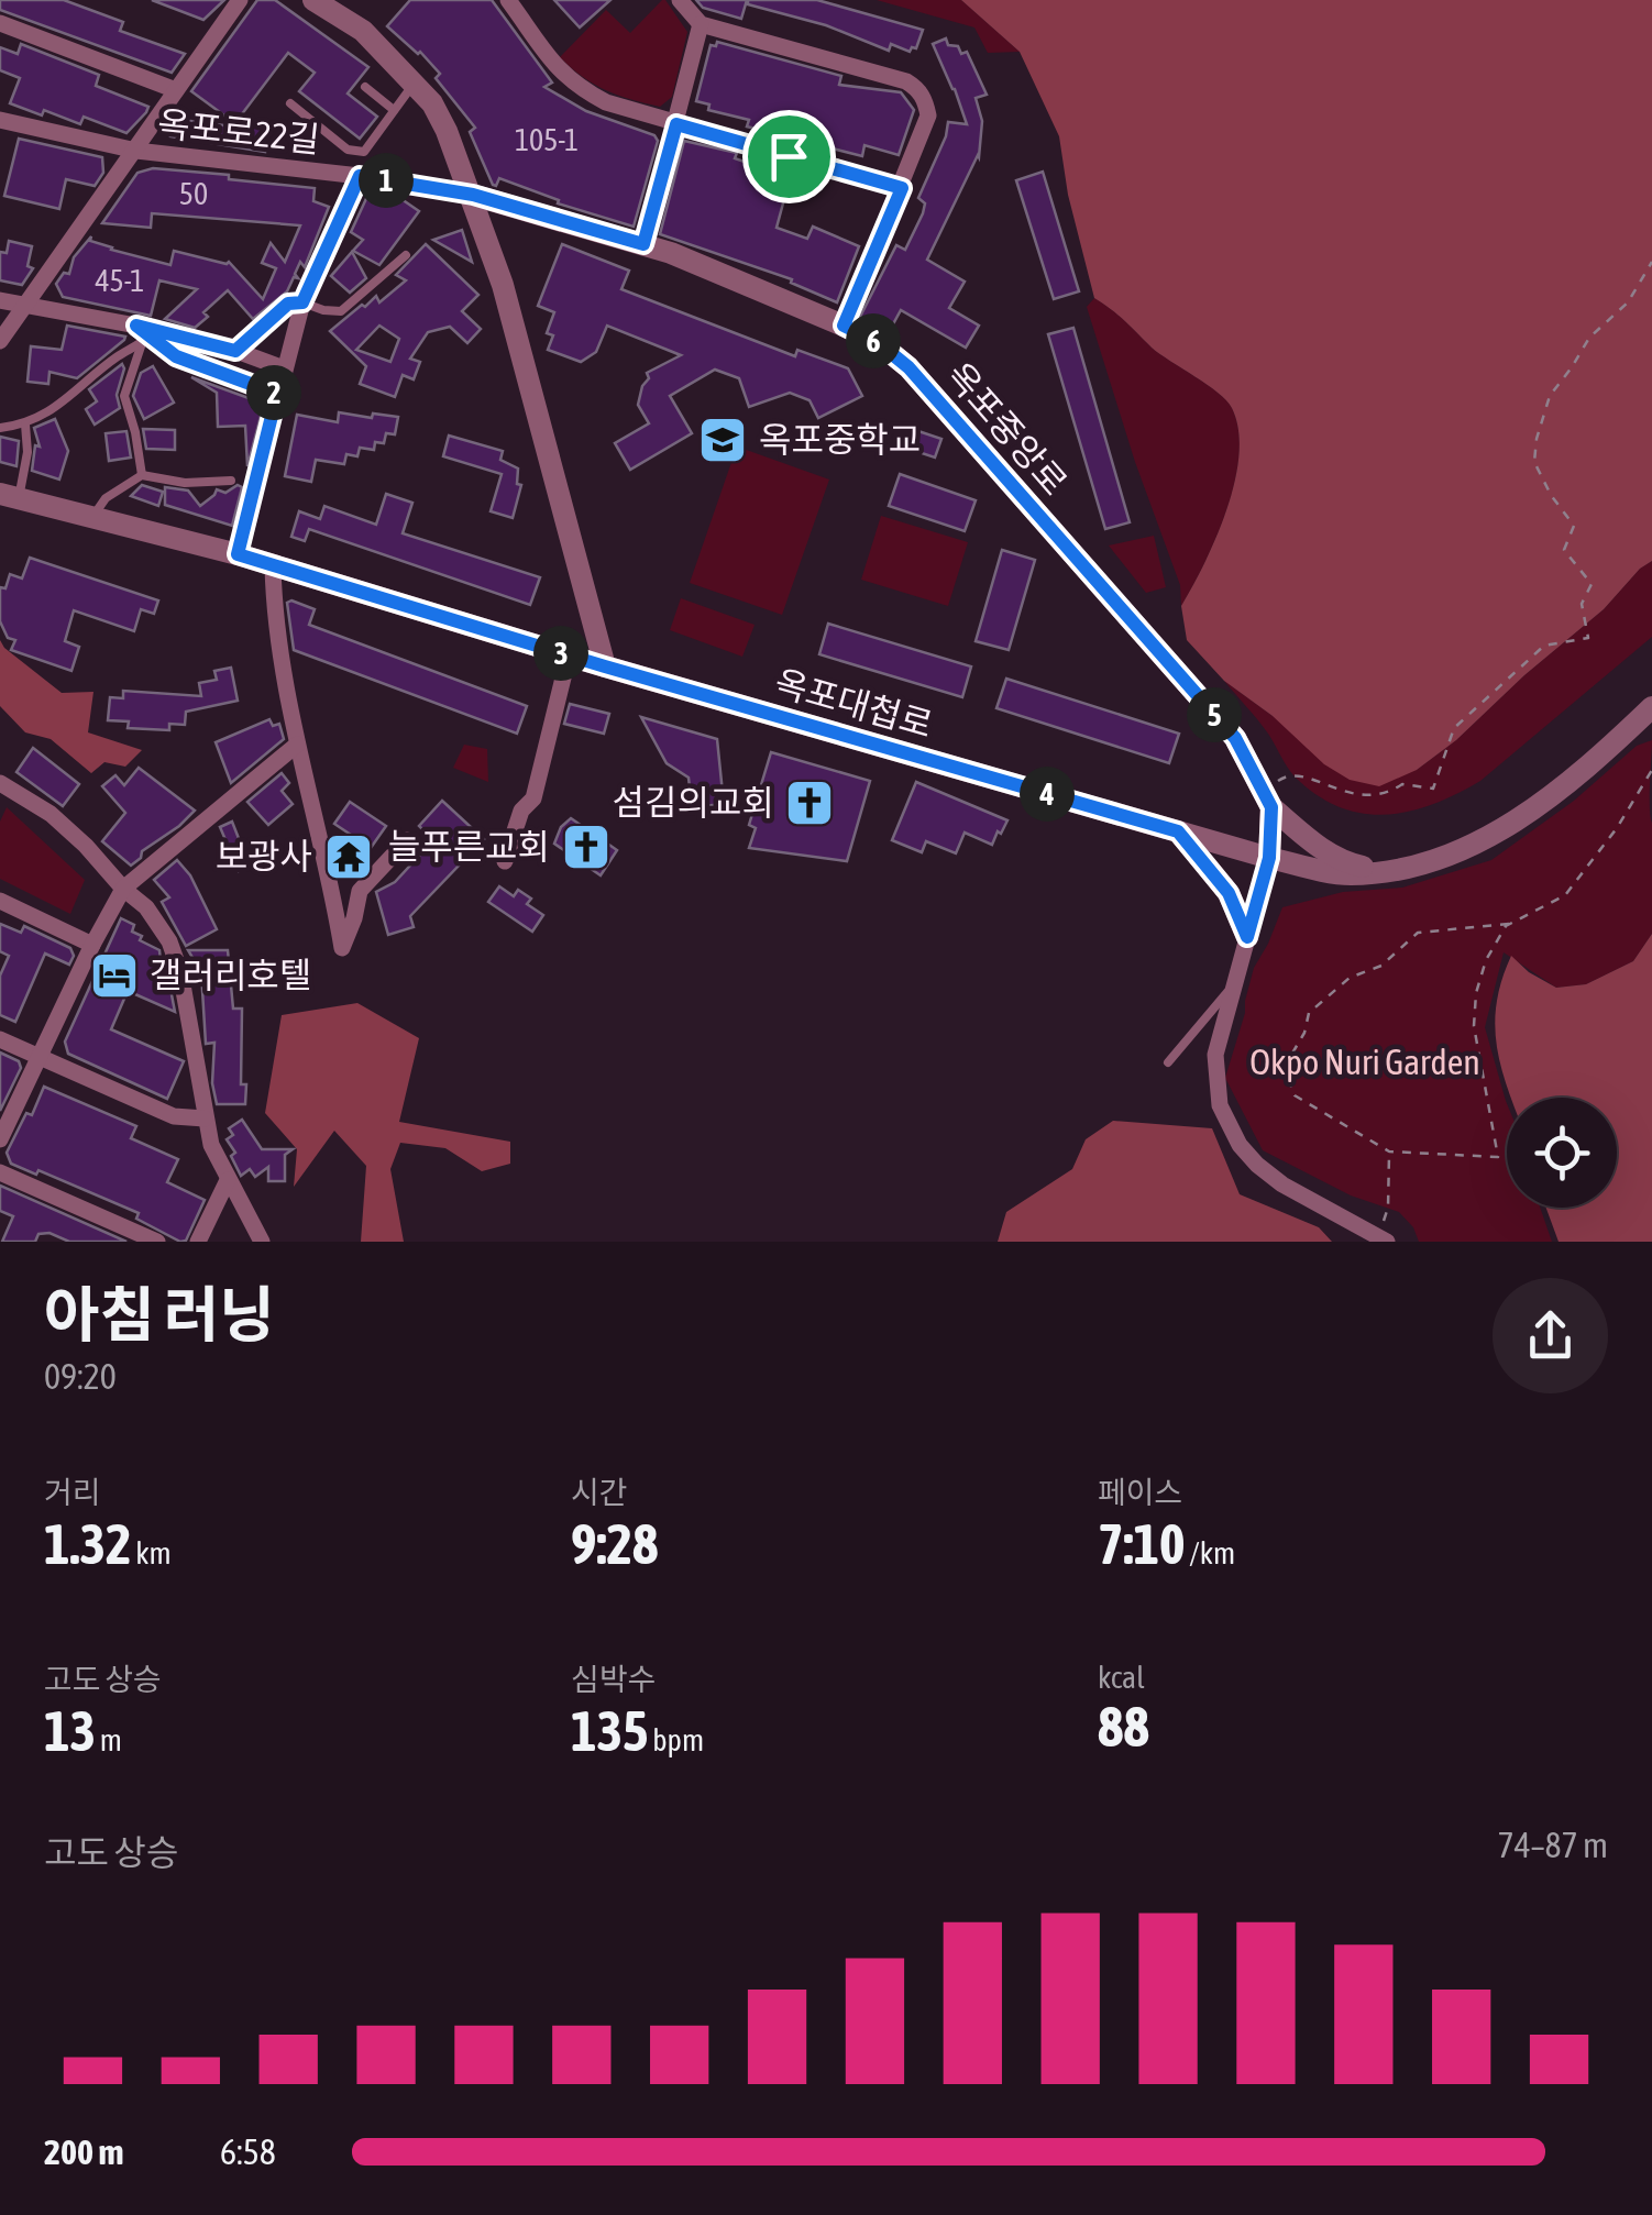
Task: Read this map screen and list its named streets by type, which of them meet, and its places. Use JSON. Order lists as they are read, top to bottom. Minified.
{"streets":{"street":["옥포로22길","옥포중앙로","옥포대첩로"]},"crossings":[["옥포로22길","옥포중앙로"]],"parks":["Okpo Nuri Garden"],"places":{"school or university":["옥포중학교"],"church":["섬김의교회","늘푸른교회"],"temple":["보광사"],"hotel":["갤러리호텔"]},"house_numbers":["105-1","50","45-1"],"page":{"pins":["1","6","2","3","5","4"],"heading":["아침 러닝","09:20"],"stats":[["거리","1.32 km"],["시간","9:28"],["페이스","7:10 /km"],["고도 상승","13 m"],["심박수","135 bpm"],["kcal","88"]],"chart":["고도 상승","74–87 m"],"list":[{"name":"200 m","note":"6:58"}]}}
